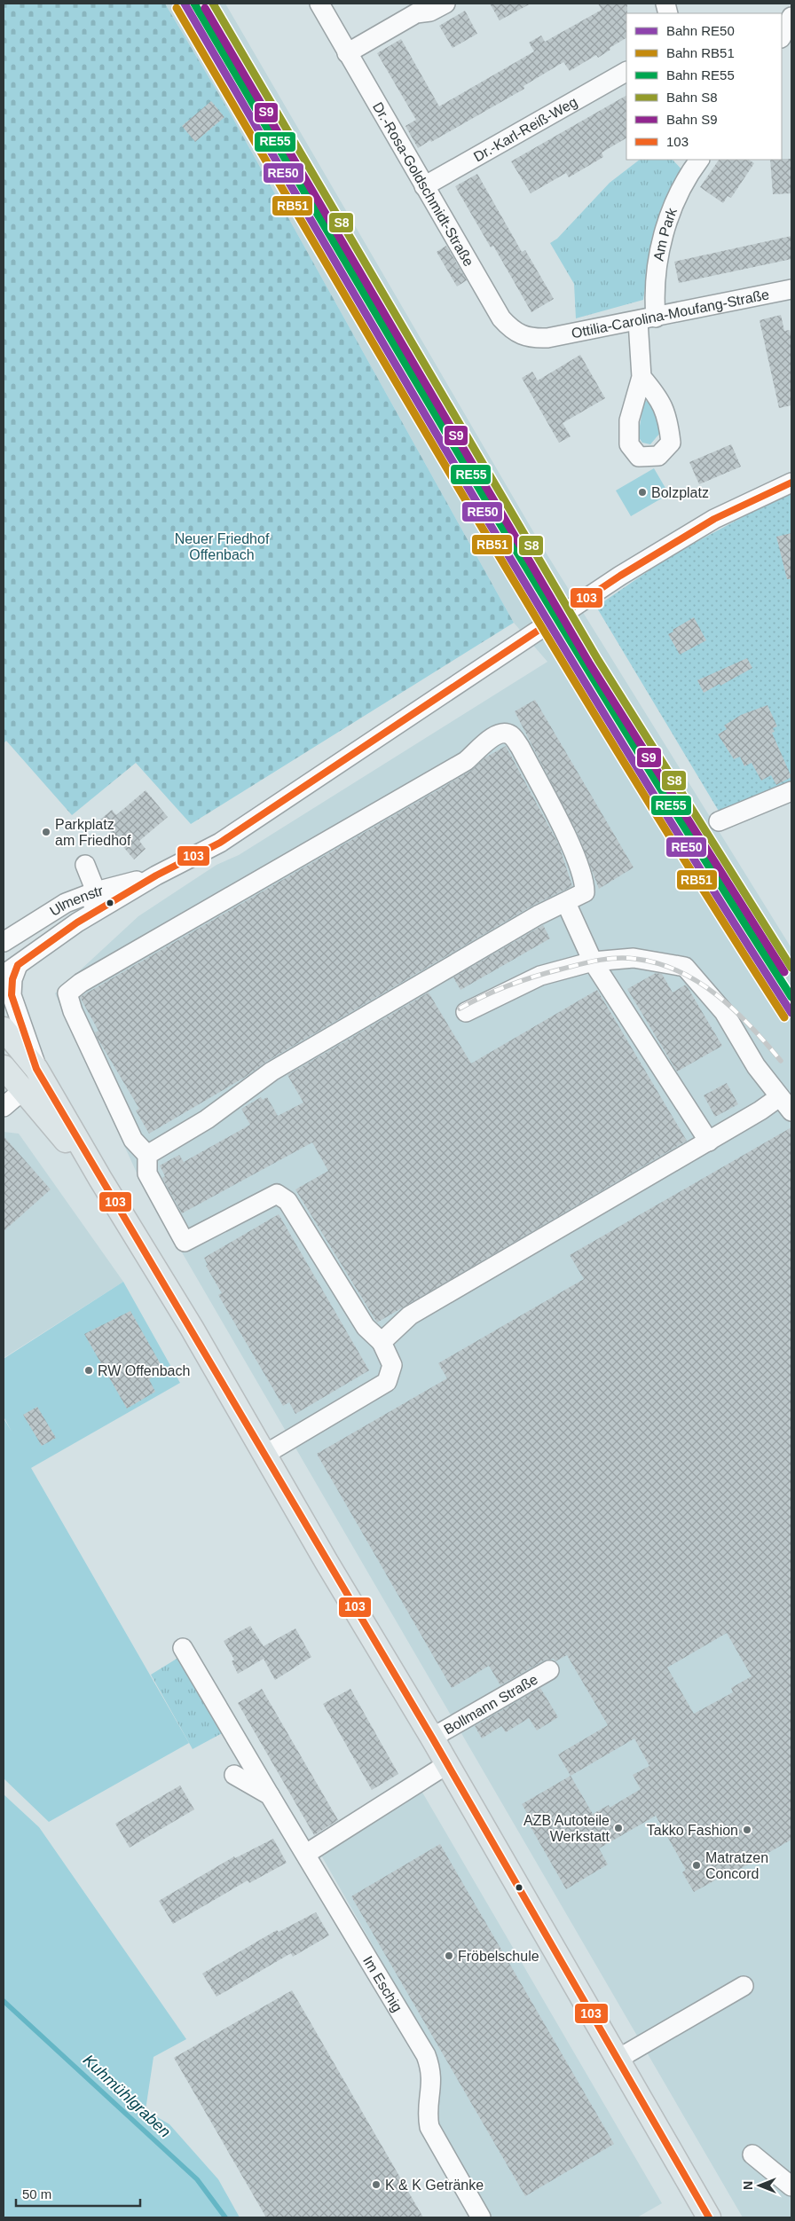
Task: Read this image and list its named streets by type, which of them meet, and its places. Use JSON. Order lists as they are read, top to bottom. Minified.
{"streets":{"street":["Dr.-Karl-Reiß-Weg","Dr.-Rosa-Goldschmidt-Straße","Am Park","Ottilia-Carolina-Moufang-Straße","Ulmenstr","Bollmann Straße","Im Eschig"]},"crossings":[["Dr.-Karl-Reiß-Weg","Dr.-Rosa-Goldschmidt-Straße"],["Dr.-Rosa-Goldschmidt-Straße","Ottilia-Carolina-Moufang-Straße"],["Am Park","Ottilia-Carolina-Moufang-Straße"]],"water":["Kuhmühlgraben"],"parks":["Neuer Friedhof Offenbach"],"places":["Bolzplatz","Parkplatz am Friedhof","RW Offenbach","AZB Autoteile Werkstatt","Takko Fashion","Matratzen Concord","Fröbelschule","K & K Getränke"],"lines":["rail line RE50","rail line RE55","rail line S8","rail line RB51","rail line S9","transit line 103"],"legend":["Bahn RE50","Bahn RB51","Bahn RE55","Bahn S8","Bahn S9","103"],"scale_bar":"50 m","north":"left"}
